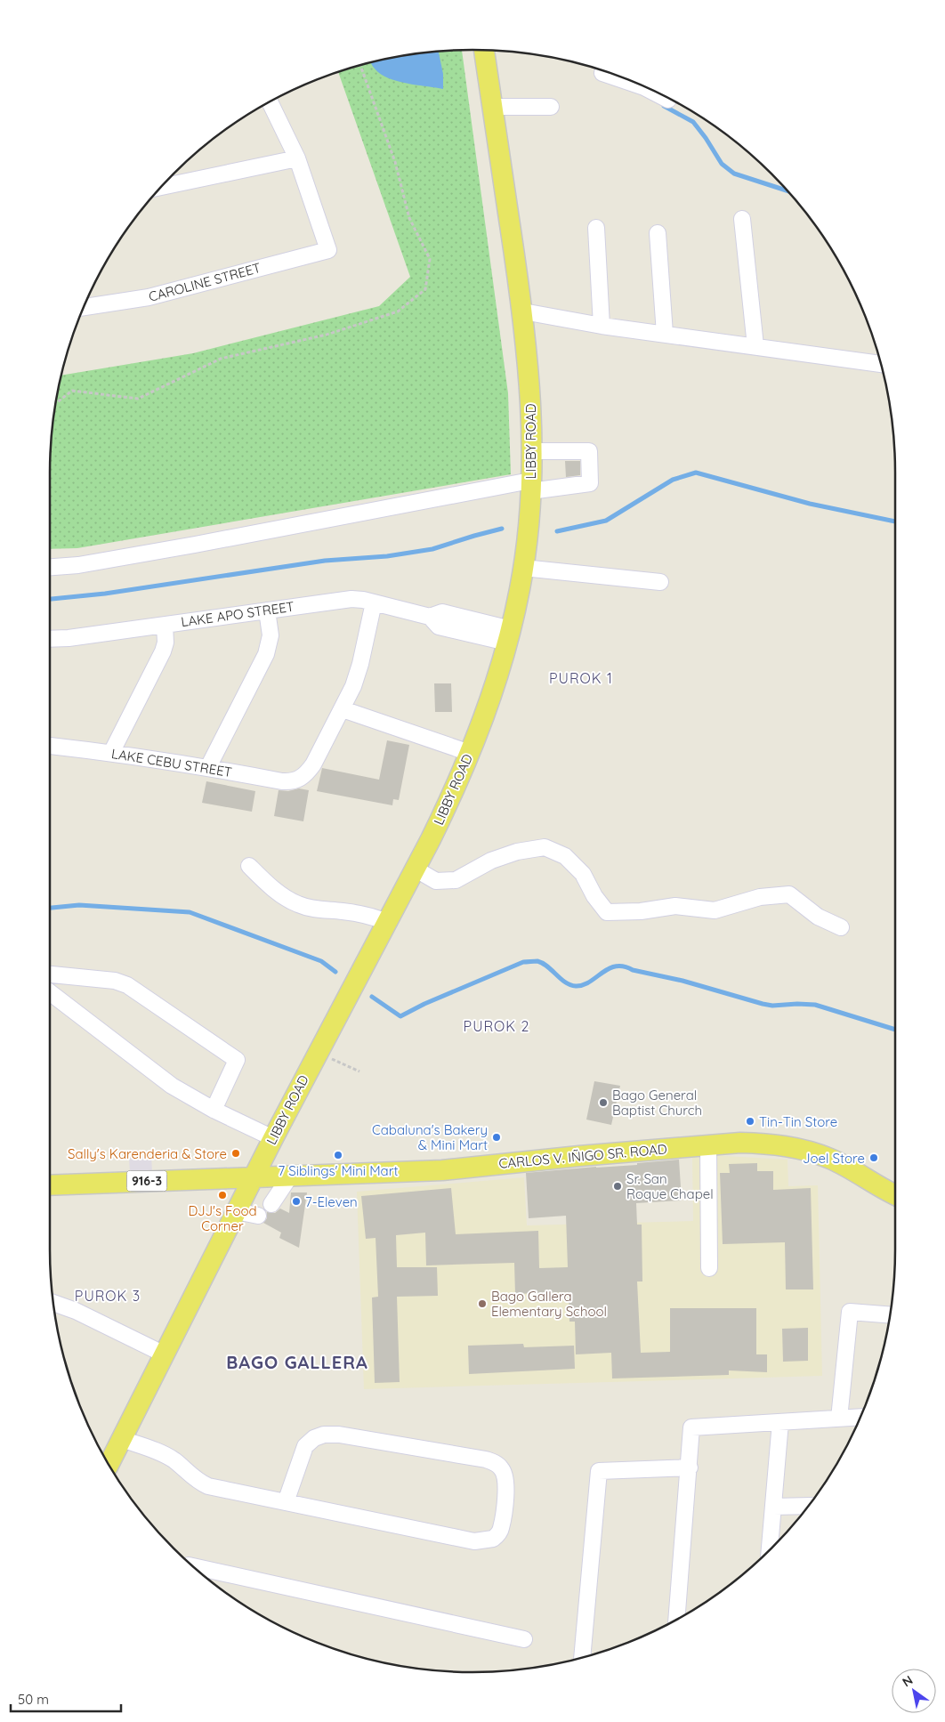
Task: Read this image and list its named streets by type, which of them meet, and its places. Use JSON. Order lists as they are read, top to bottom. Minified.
{"streets":{"main road":["LIBBY ROAD","CARLOS V. IÑIGO SR. ROAD","916-3"],"street":["CAROLINE STREET","LAKE APO STREET","LAKE CEBU STREET"]},"crossings":[["LIBBY ROAD","LAKE APO STREET"],["LIBBY ROAD","CARLOS V. IÑIGO SR. ROAD"],["LIBBY ROAD","916-3"],["CARLOS V. IÑIGO SR. ROAD","916-3"]],"districts":["PUROK 1","PUROK 2","PUROK 3","BAGO GALLERA"],"places":["Bago General Baptist Church","Tin-Tin Store","Cabaluna's Bakery & Mini Mart","Sally's Karenderia & Store","7 Siblings' Mini Mart","Joel Store","Sr. San Roque Chapel","DJJ's Food Corner","7-Eleven","Bago Gallera Elementary School"],"scale_bar":"50 m","north":"top left"}
